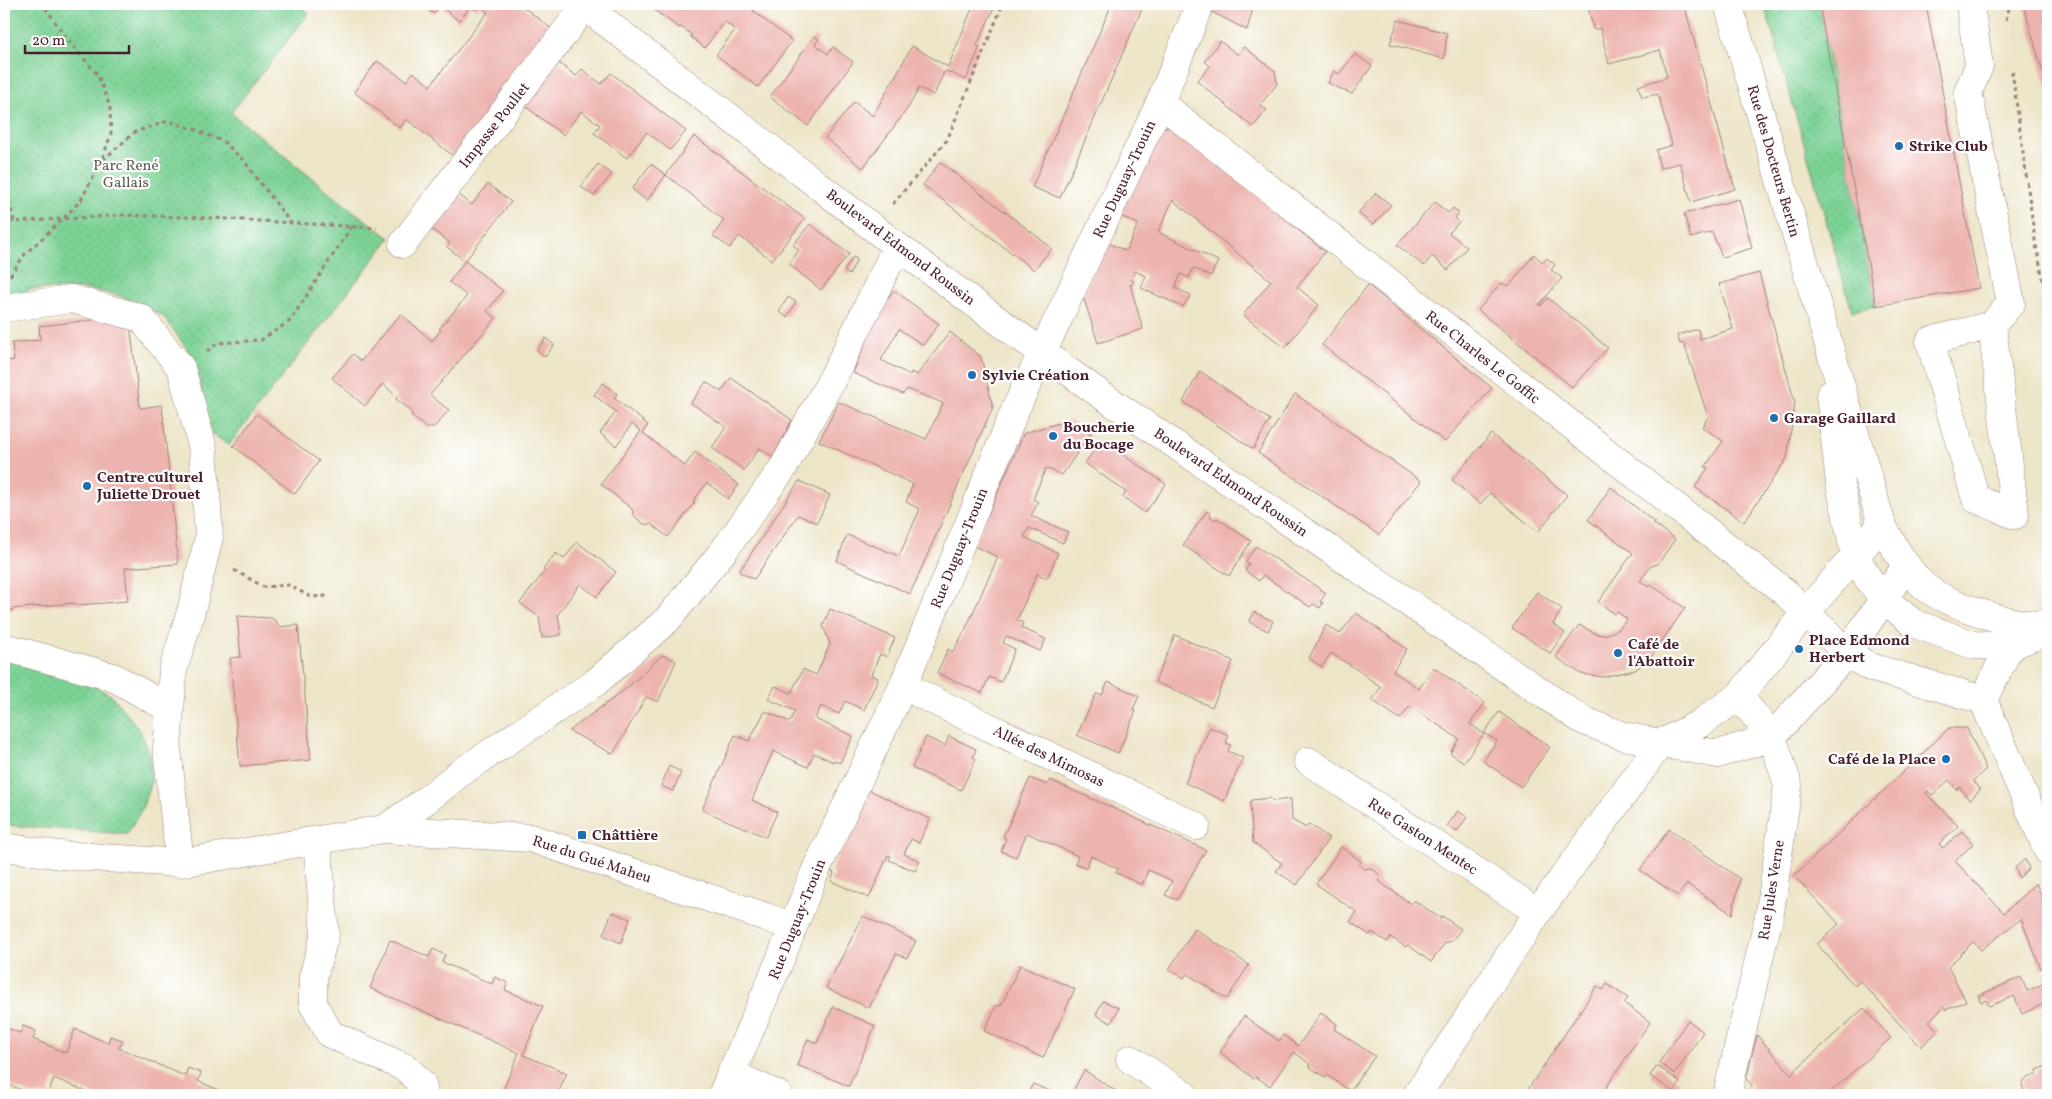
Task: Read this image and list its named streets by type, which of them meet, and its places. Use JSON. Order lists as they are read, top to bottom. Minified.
{"streets":{"street":["Impasse Poullet","Rue des Docteurs Bertin","Rue Duguay-Trouin","Boulevard Edmond Roussin","Rue Charles Le Goffic","Allée des Mimosas","Rue Gaston Mentec","Rue du Gué Maheu","Rue Jules Verne"]},"crossings":[["Impasse Poullet","Boulevard Edmond Roussin"],["Rue Duguay-Trouin","Boulevard Edmond Roussin"],["Rue Duguay-Trouin","Rue Charles Le Goffic"],["Rue Duguay-Trouin","Allée des Mimosas"],["Rue Duguay-Trouin","Rue du Gué Maheu"]],"parks":["Parc René Gallais"],"places":{"other":["Strike Club","Sylvie Création","Garage Gaillard","Boucherie du Bocage","Centre culturel Juliette Drouet","Place Edmond Herbert","Café de l'Abattoir","Café de la Place"],"transit":["Châttière"]},"scale_bar":"20 m"}
